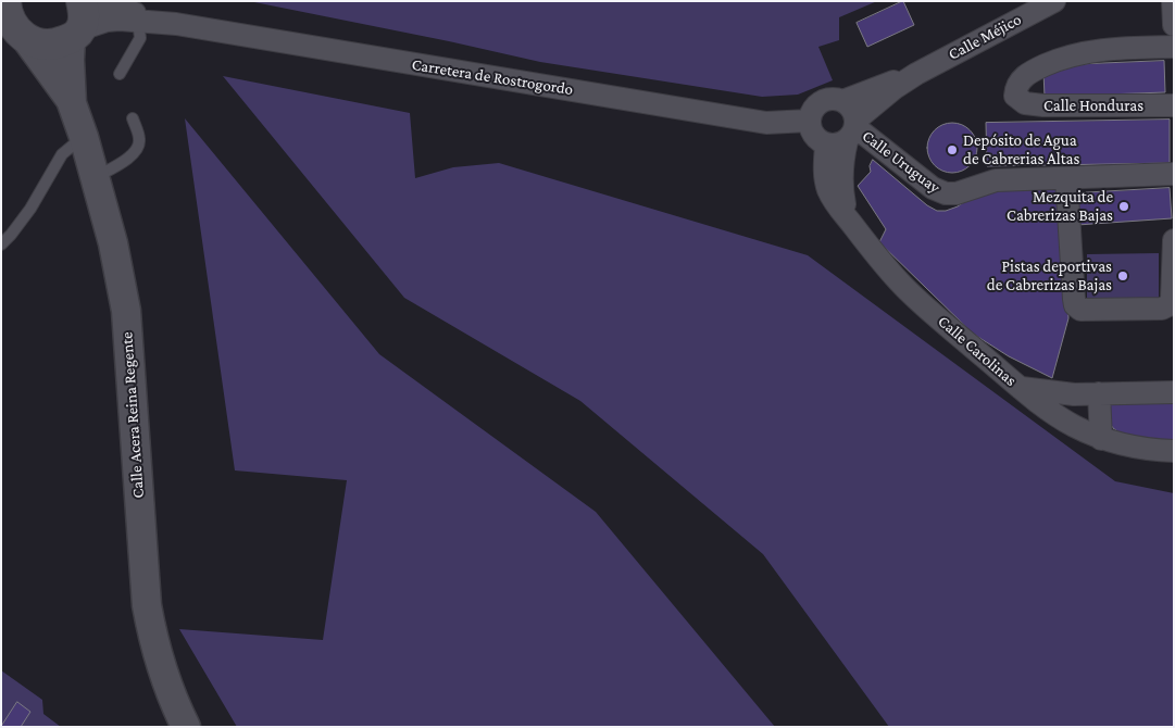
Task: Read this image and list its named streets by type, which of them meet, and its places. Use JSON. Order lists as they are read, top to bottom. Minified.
{"streets":{"street":["Calle Méjico","Carretera de Rostrogordo","Calle Honduras","Calle Uruguay","Calle Carolinas","Calle Acera Reina Regente"]},"crossings":[["Calle Méjico","Carretera de Rostrogordo"],["Calle Méjico","Calle Uruguay"],["Calle Méjico","Calle Carolinas"],["Carretera de Rostrogordo","Calle Uruguay"],["Carretera de Rostrogordo","Calle Carolinas"],["Calle Uruguay","Calle Carolinas"]],"places":["Depósito de Agua de Cabrerias Altas","Mezquita de Cabrerizas Bajas","Pistas deportivas de Cabrerizas Bajas"]}
